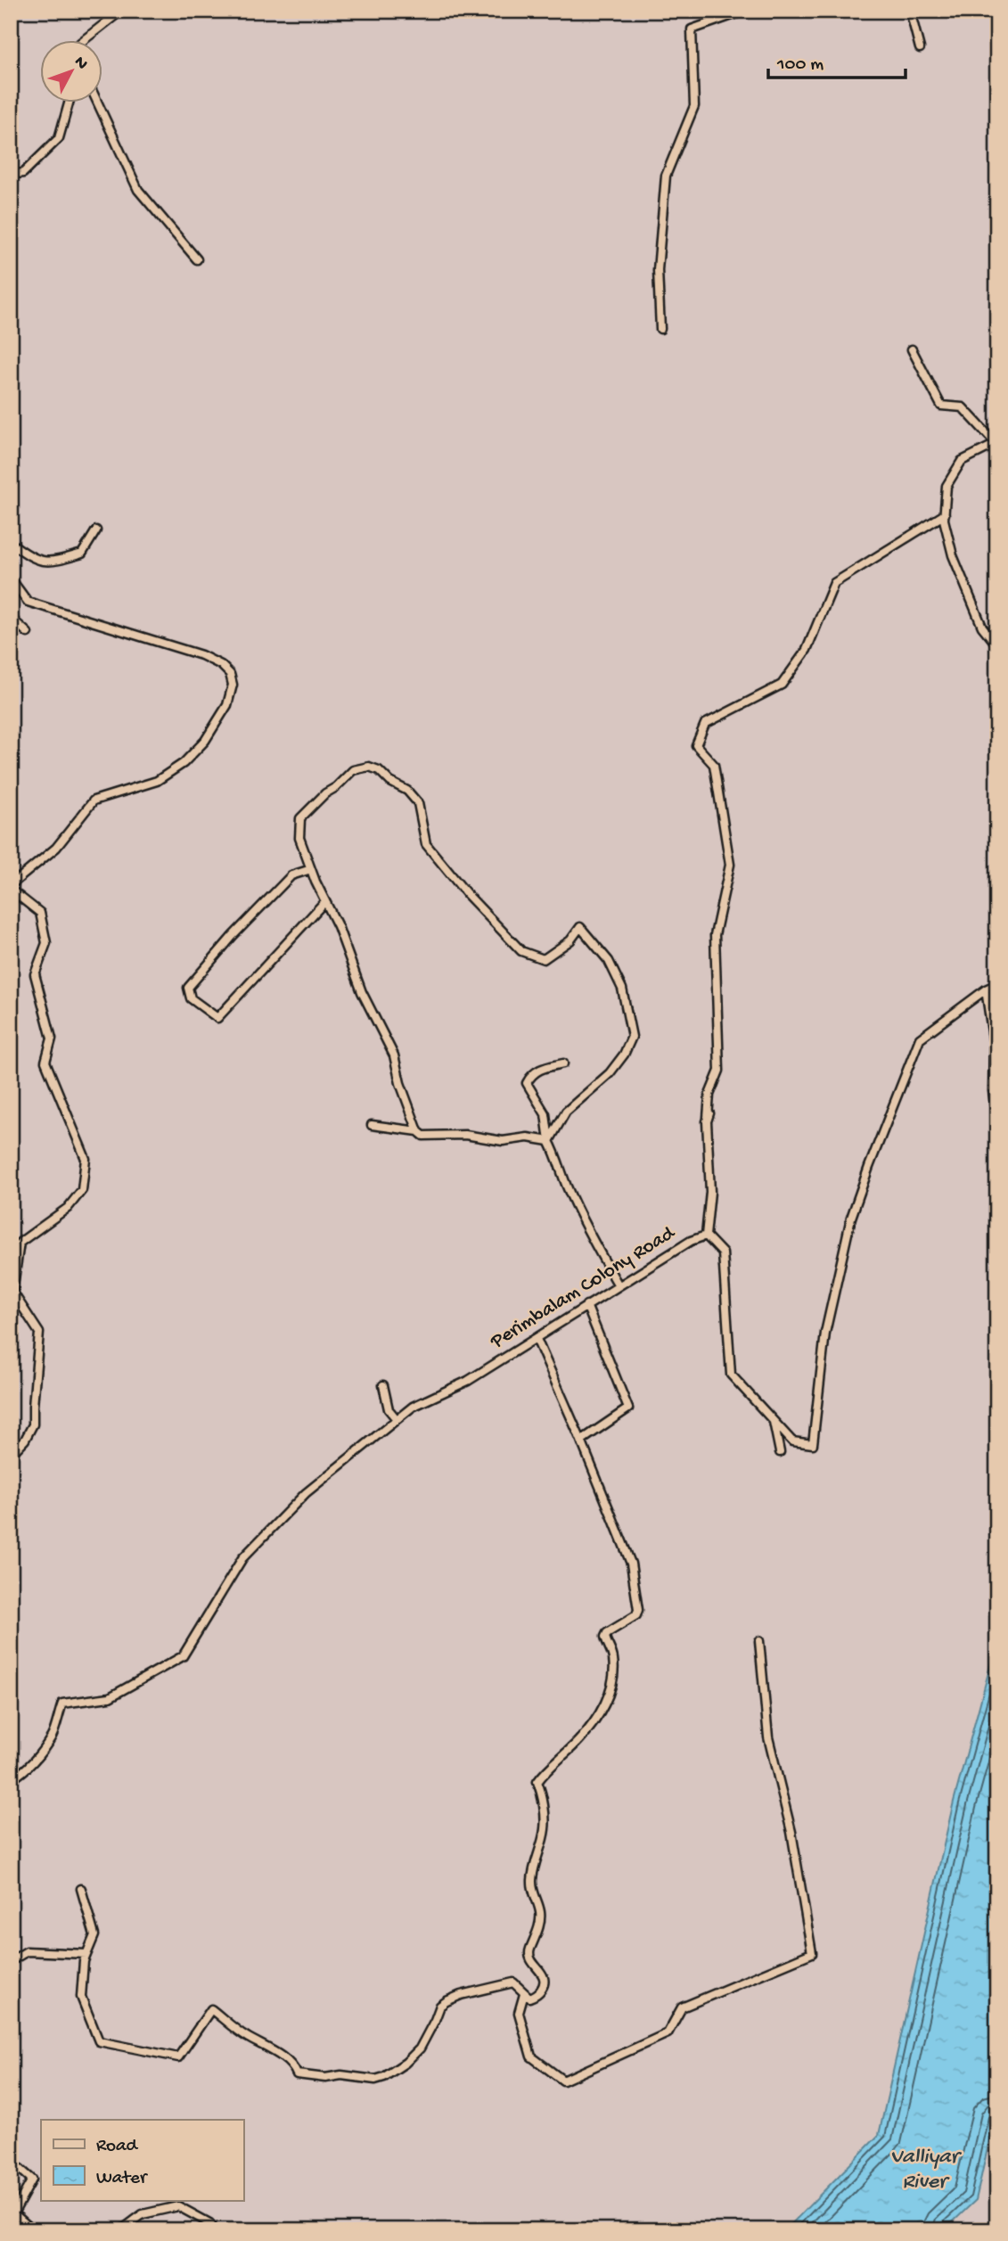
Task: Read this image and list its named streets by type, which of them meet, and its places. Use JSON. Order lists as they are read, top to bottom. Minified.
{"streets":{"street":["Perimbalam Colony Road"]},"water":["Valliyar River"],"legend":["Road","Water"],"scale_bar":"100 m","north":"top right"}
